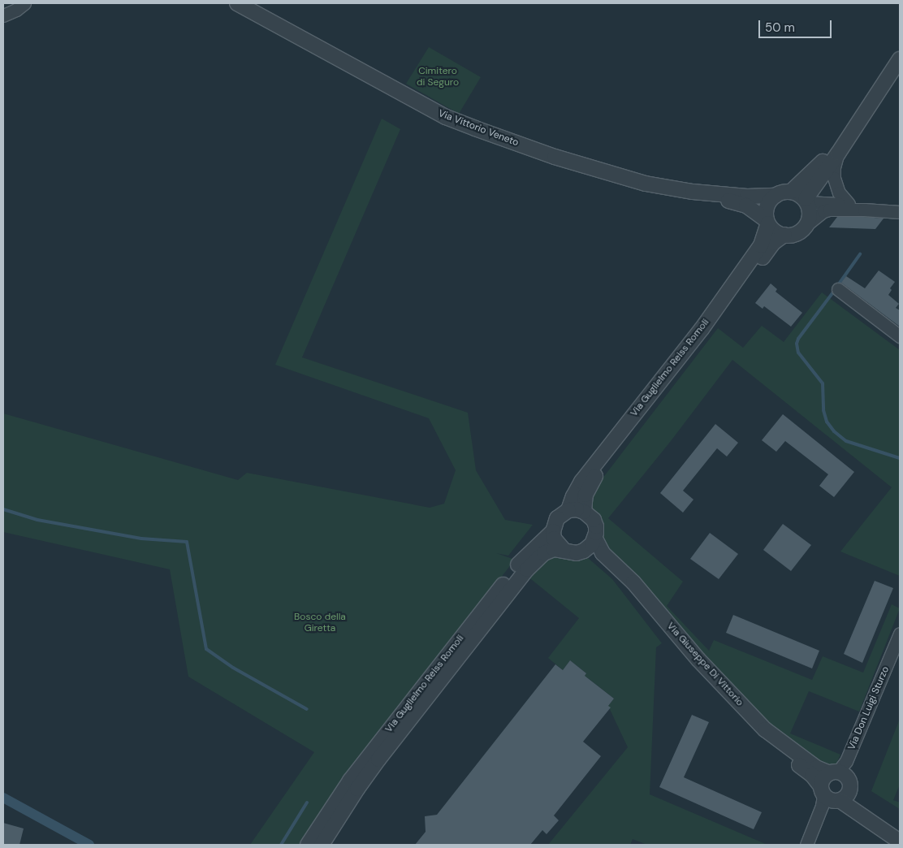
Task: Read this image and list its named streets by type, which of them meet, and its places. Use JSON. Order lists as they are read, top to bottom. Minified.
{"streets":{"street":["Via Vittorio Veneto","Via Guglielmo Reiss Romoli","Via Giuseppe Di Vittorio","Via Don Luigi Sturzo"]},"crossings":[["Via Guglielmo Reiss Romoli","Via Giuseppe Di Vittorio"],["Via Giuseppe Di Vittorio","Via Don Luigi Sturzo"]],"parks":["Cimitero di Seguro","Bosco della Giretta"],"scale_bar":"50 m"}
